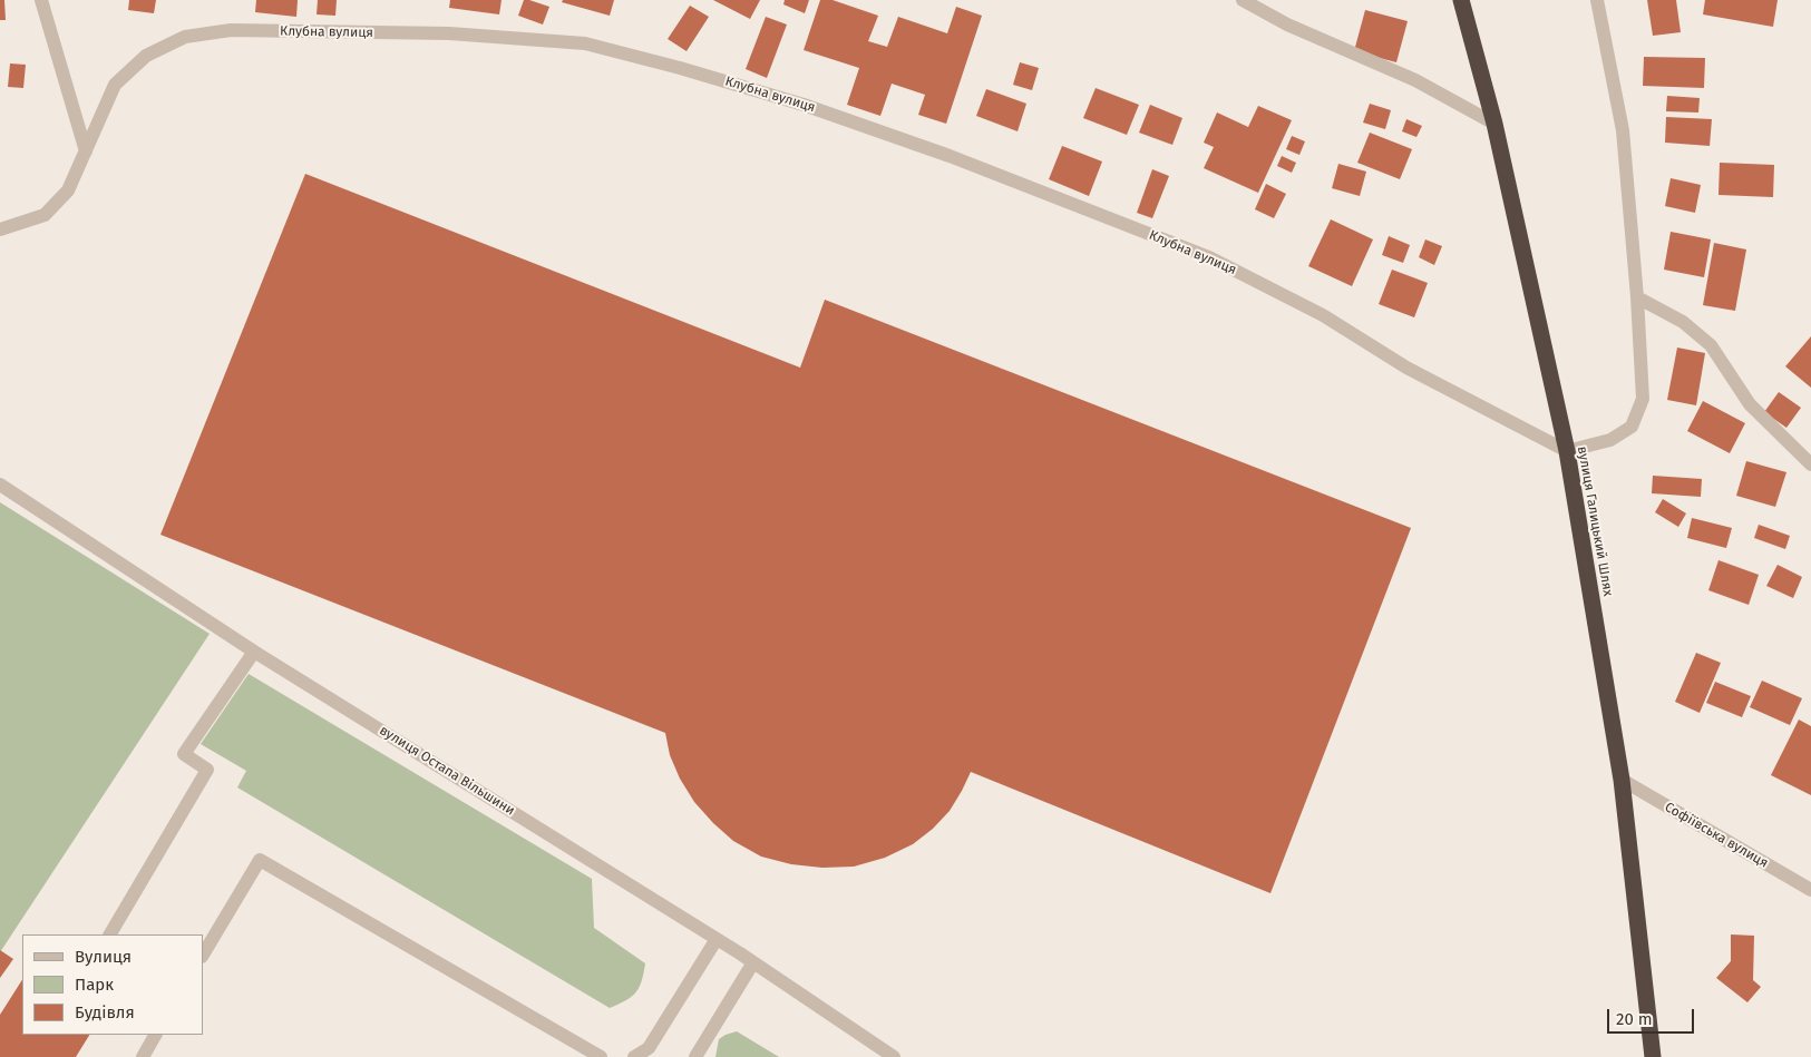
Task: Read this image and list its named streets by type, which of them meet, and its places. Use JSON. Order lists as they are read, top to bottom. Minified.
{"streets":{"highway":["вулиця Галицький Шлях"],"street":["Клубна вулиця","вулиця Остапа Вільшини","Софіївська вулиця"]},"crossings":[["Клубна вулиця","вулиця Галицький Шлях"],["вулиця Галицький Шлях","Софіївська вулиця"]],"legend":["Вулиця","Парк","Будівля"],"scale_bar":"20 m"}
